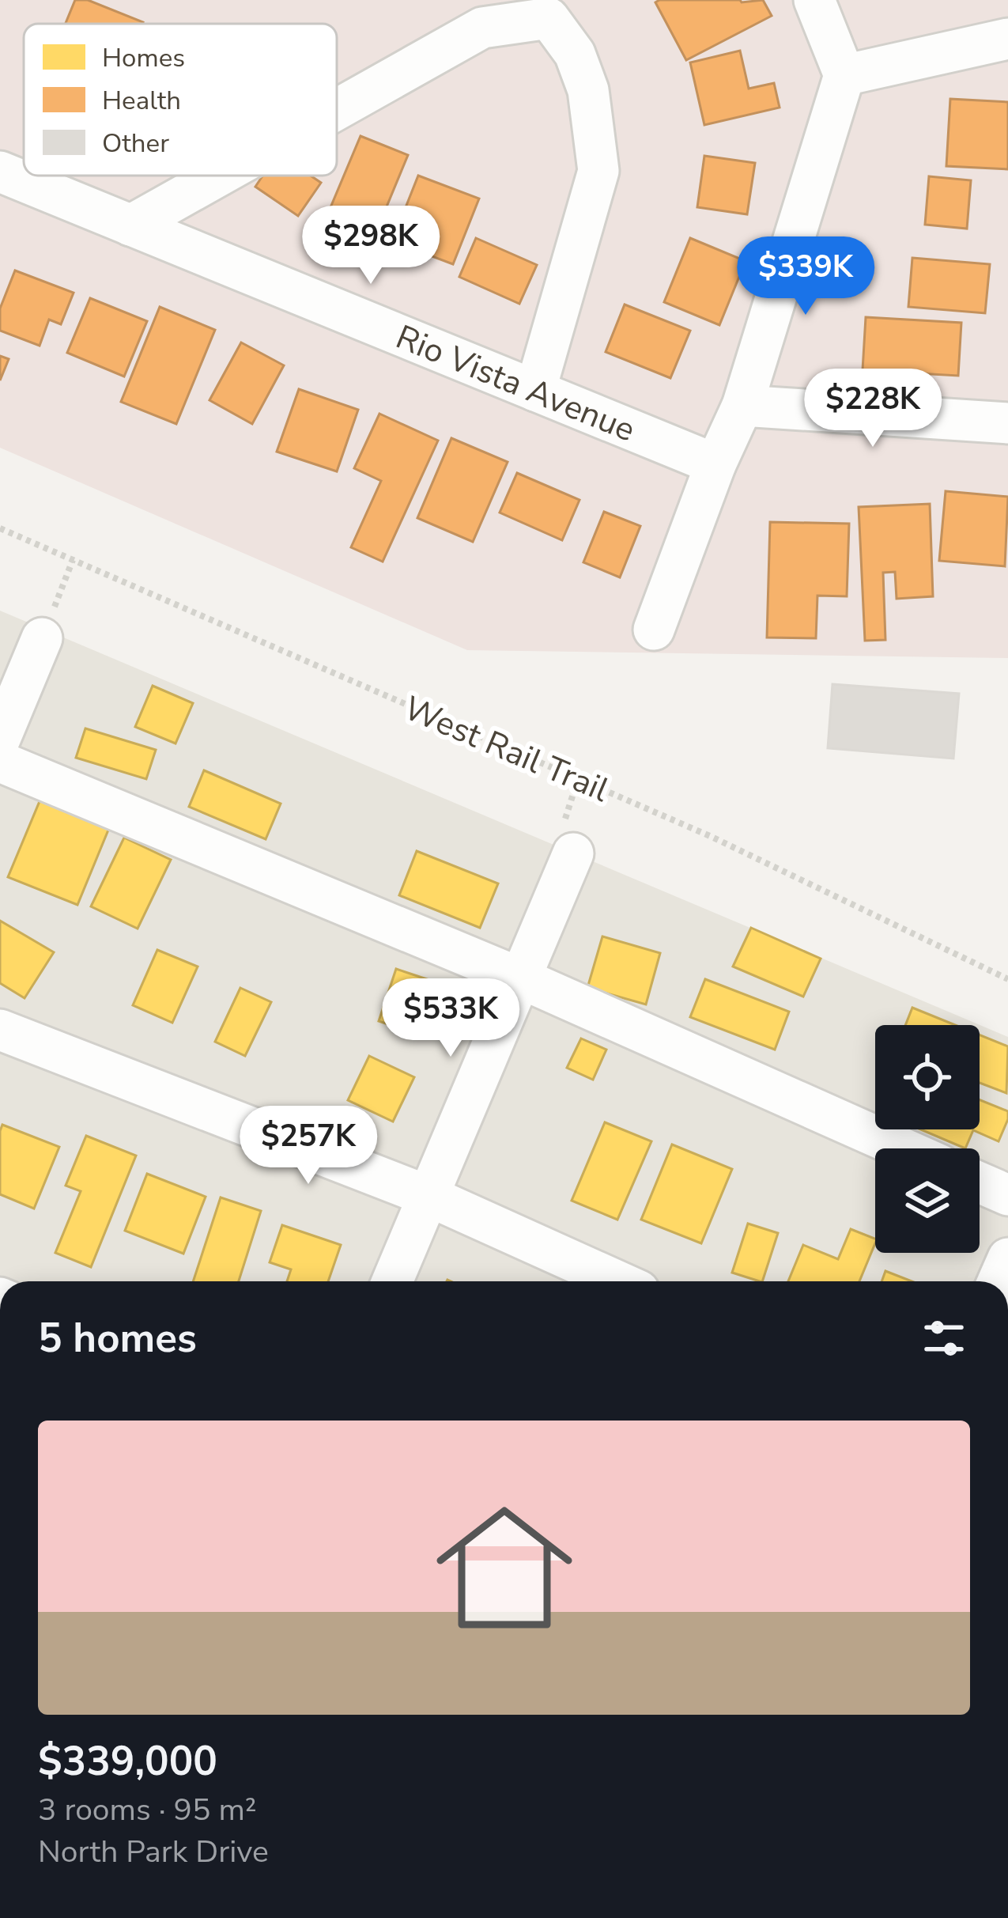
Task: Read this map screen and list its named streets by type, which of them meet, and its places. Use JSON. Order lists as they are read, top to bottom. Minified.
{"streets":{"street":["Rio Vista Avenue"],"path":["West Rail Trail"]},"legend":["Homes","Health","Other"],"page":{"price":["$298K","$339K","$228K","$533K","$257K"],"heading":"5 homes","list":[{"name":"$339,000","note":"3 rooms · 95 m² · North Park Drive"}]}}
